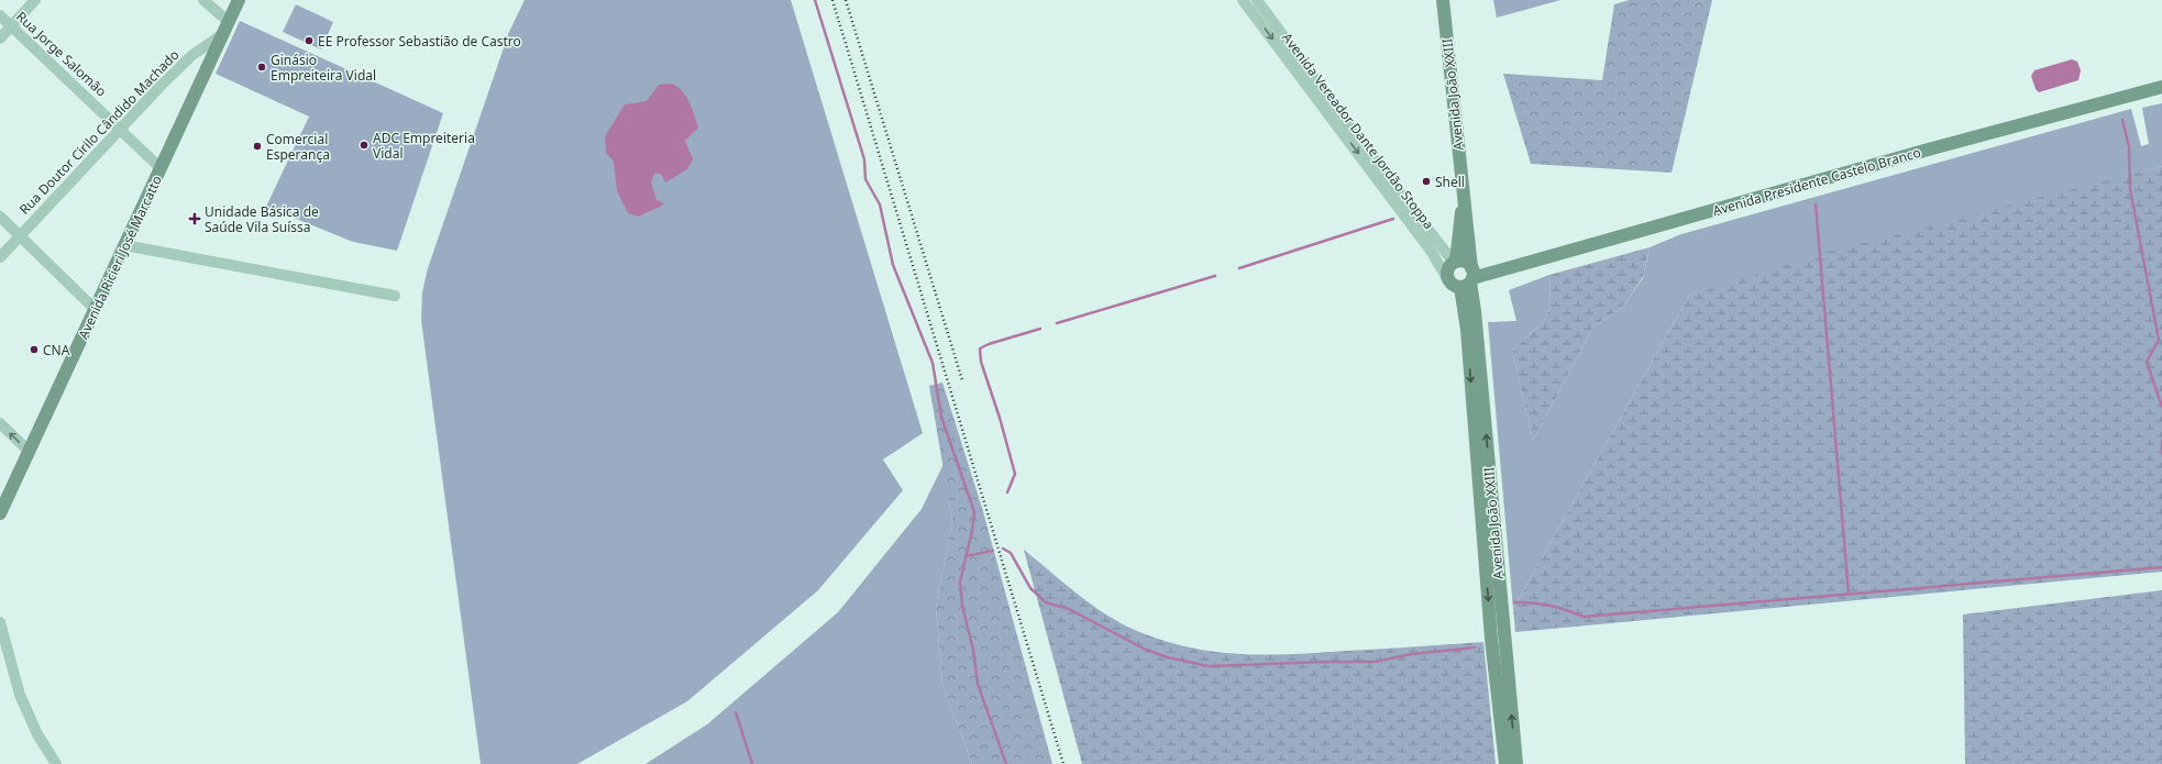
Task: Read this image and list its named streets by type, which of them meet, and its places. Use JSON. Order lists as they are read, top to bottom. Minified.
{"streets":{"main road":["Avenida João XXIII","Avenida Presidente Castelo Branco","Avenida Ricieri José Marcatto"],"street":["Rua Jorge Salomão","Avenida Vereador Dante Jordão Stoppa","Rua Doutor Cirilo Cândido Machado"]},"crossings":[["Rua Jorge Salomão","Rua Doutor Cirilo Cândido Machado"],["Rua Jorge Salomão","Avenida Ricieri José Marcatto"],["Avenida João XXIII","Avenida Vereador Dante Jordão Stoppa"],["Avenida João XXIII","Avenida Presidente Castelo Branco"],["Avenida Vereador Dante Jordão Stoppa","Avenida Presidente Castelo Branco"],["Rua Doutor Cirilo Cândido Machado","Avenida Ricieri José Marcatto"]],"places":{"other":["EE Professor Sebastião de Castro","Ginásio Empreiteira Vidal","ADC Empreiteria Vidal","Comercial Esperança","Shell","CNA"],"health":["Unidade Básica de Saúde Vila Suíssa"]}}
